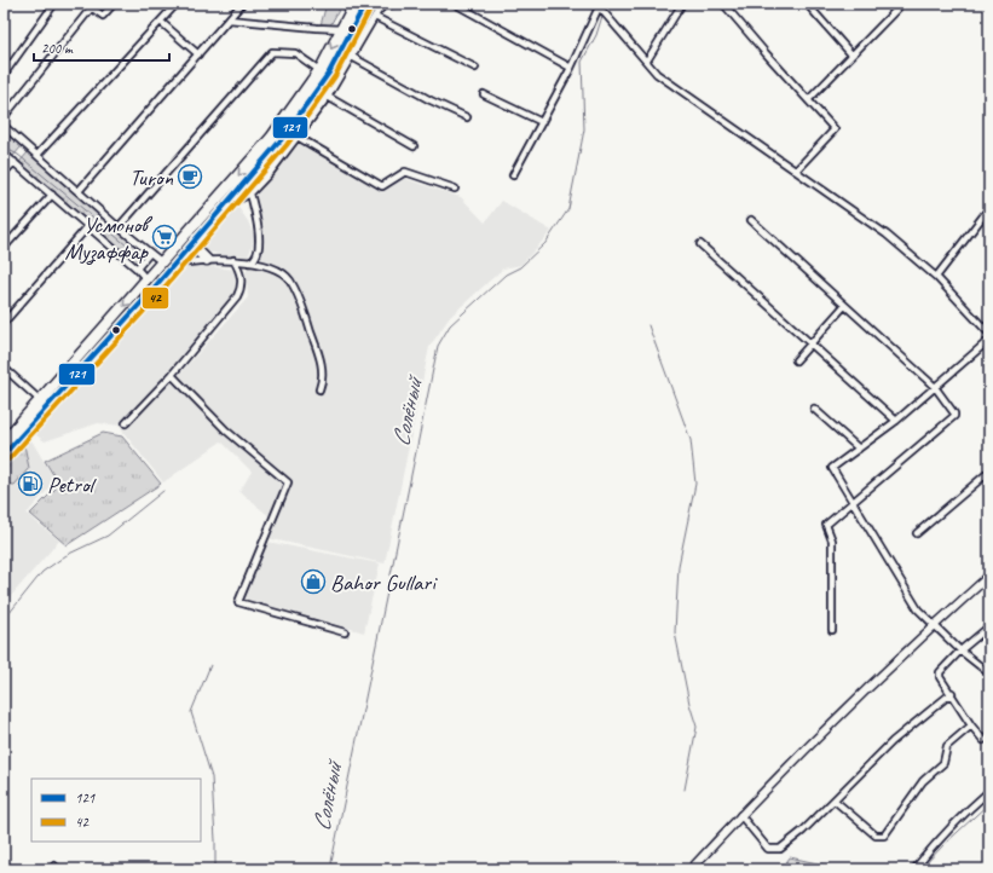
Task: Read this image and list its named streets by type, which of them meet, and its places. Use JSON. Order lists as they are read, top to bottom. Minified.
{"water":["Солёный"],"places":{"cafe":["Turon"],"supermarket":["Усмонов Музаффар"],"fuel station":["Petrol"],"shop":["Bahor Gullari"]},"lines":["transit line 121","transit line 42"],"legend":["121","42"],"scale_bar":"200 m"}
